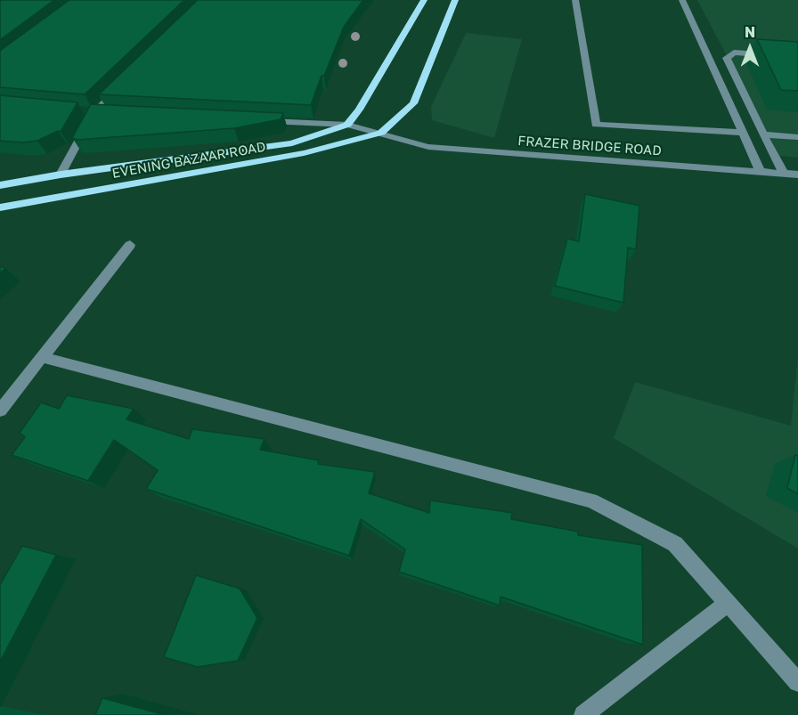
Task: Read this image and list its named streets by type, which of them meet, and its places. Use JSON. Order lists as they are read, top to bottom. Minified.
{"streets":{"main road":["EVENING BAZAAR ROAD"],"street":["FRAZER BRIDGE ROAD"]},"crossings":[["FRAZER BRIDGE ROAD","EVENING BAZAAR ROAD"]],"north":"top"}
